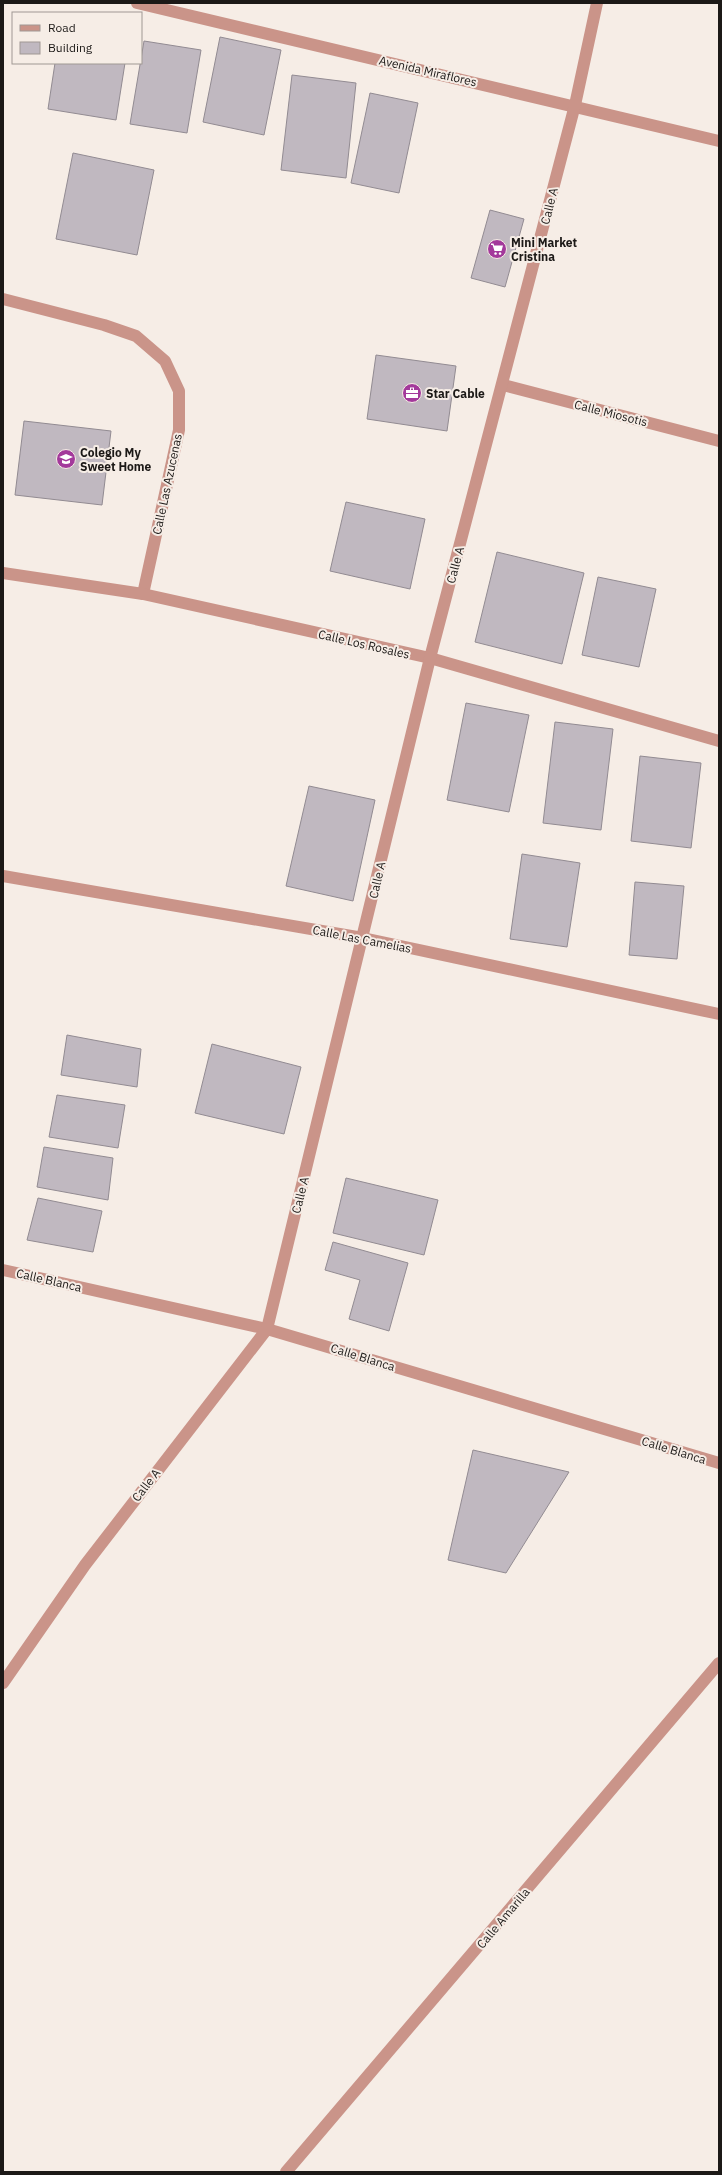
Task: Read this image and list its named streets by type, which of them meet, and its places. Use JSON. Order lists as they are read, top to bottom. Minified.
{"streets":{"street":["Avenida Miraflores","Calle A","Calle Miosotis","Calle Las Azucenas","Calle Los Rosales","Calle Las Camelias","Calle Blanca","Calle Amarilla"]},"crossings":[["Avenida Miraflores","Calle A"],["Calle A","Calle Miosotis"],["Calle A","Calle Los Rosales"],["Calle A","Calle Las Camelias"],["Calle A","Calle Blanca"],["Calle Las Azucenas","Calle Los Rosales"]],"places":{"supermarket":["Mini Market Cristina"],"office":["Star Cable"],"school or university":["Colegio My Sweet Home"]},"legend":["Road","Building"]}
